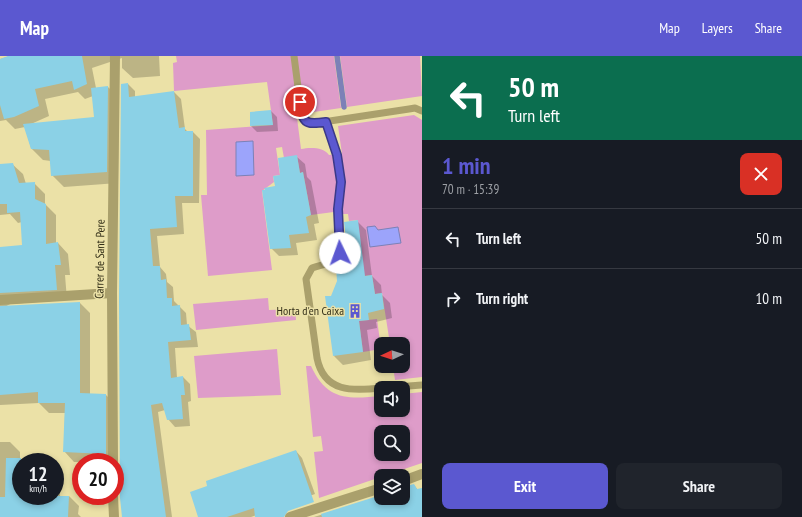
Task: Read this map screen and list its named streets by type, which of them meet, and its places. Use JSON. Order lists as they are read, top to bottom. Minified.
{"streets":{"street":["Carrer de Sant Pere"]},"places":{"building":["Horta d'en Caixa"]},"north":"left","page":{"header":"Map","nav":["Map","Layers","Share"],"turn":["50 m","Turn left"],"heading":["1 min","70 m · 15:39"],"list":[{"name":"Turn left","value":"50 m"},{"name":"Turn right","value":"10 m"}],"speed":"12 km/h","limit":"20","buttons":["Exit","Share"]}}
